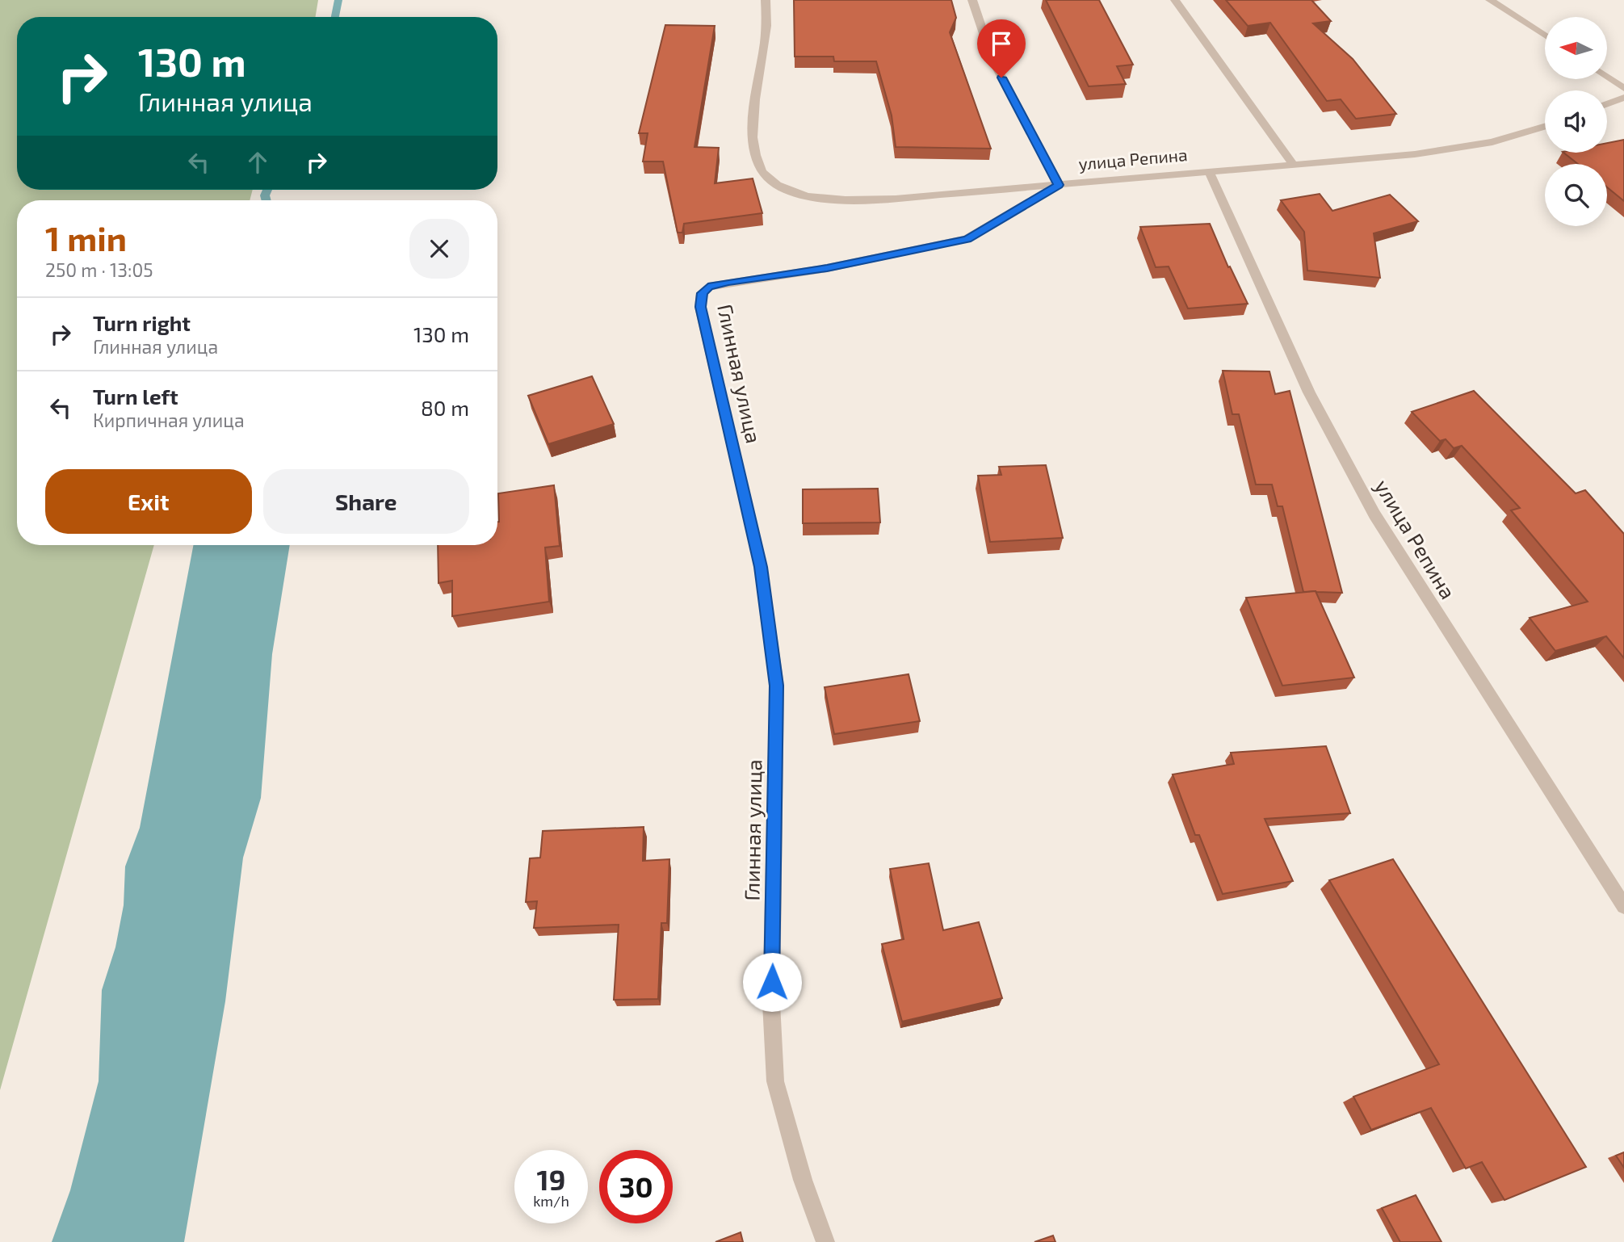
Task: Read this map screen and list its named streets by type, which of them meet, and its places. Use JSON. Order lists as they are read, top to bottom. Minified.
{"streets":{"street":["улица Репина","Глинная улица"]},"crossings":[["улица Репина","Глинная улица"]],"north":"left","page":{"turn":["130 m","Глинная улица"],"heading":["1 min","250 m · 13:05"],"list":[{"name":"Turn right","note":"Глинная улица","value":"130 m"},{"name":"Turn left","note":"Кирпичная улица","value":"80 m"}],"buttons":["Exit","Share"],"speed":"19 km/h","limit":"30"}}
